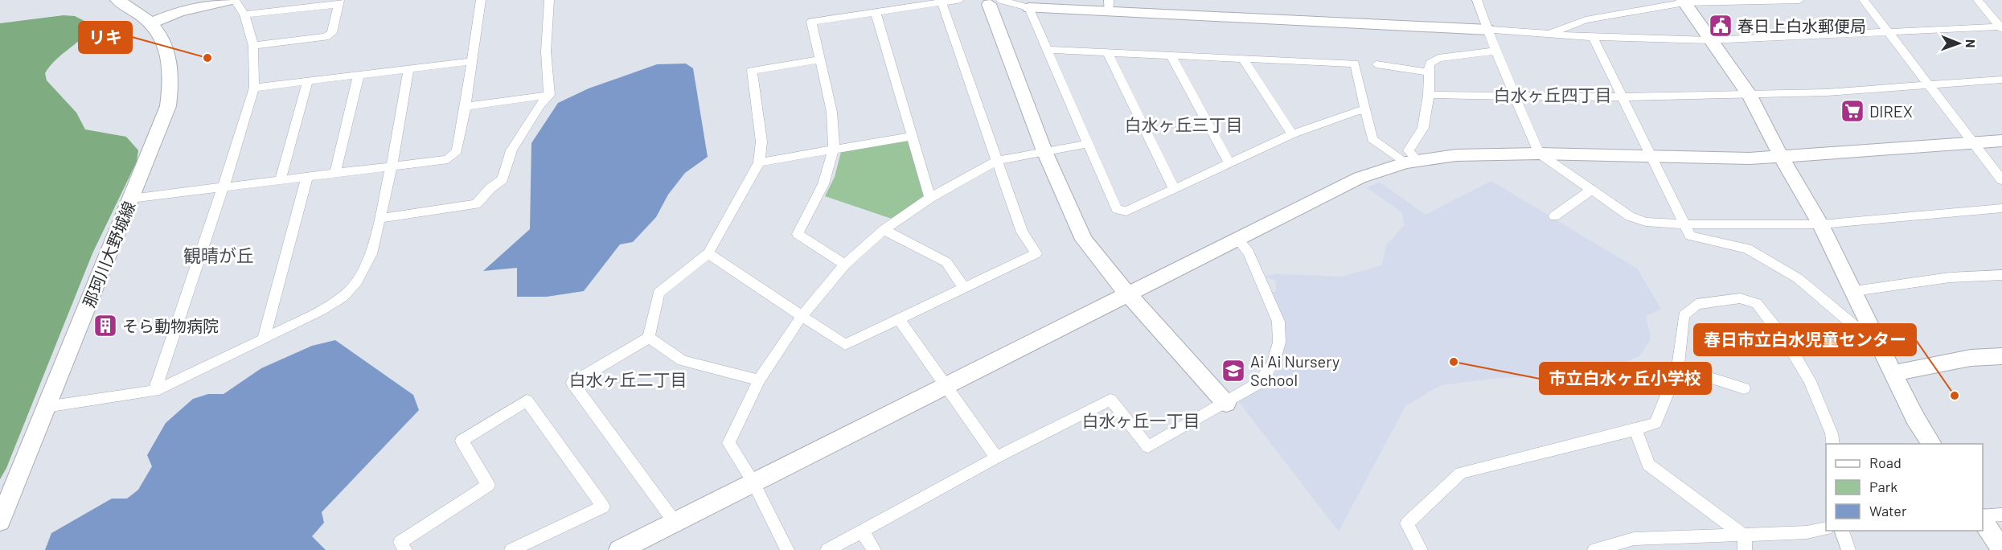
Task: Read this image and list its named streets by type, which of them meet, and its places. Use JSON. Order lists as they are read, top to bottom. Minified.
{"streets":{"street":["那珂川大野城線"]},"districts":["白水ヶ丘四丁目","白水ヶ丘三丁目","観晴が丘","白水ヶ丘二丁目","白水ヶ丘一丁目"],"places":{"public building":["春日上白水郵便局"],"other":["リキ","市立白水ヶ丘小学校","春日市立白水児童センター"],"supermarket":["DIREX"],"building":["そら動物病院"],"school or university":["Ai Ai Nursery School"]},"legend":["Road","Park","Water"],"north":"right"}
